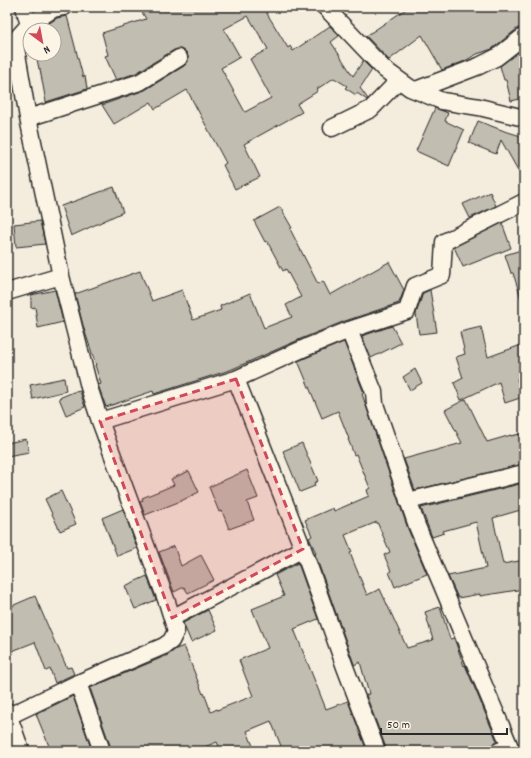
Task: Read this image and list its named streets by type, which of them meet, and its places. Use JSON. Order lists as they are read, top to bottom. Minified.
{"scale_bar":"50 m","north":"bottom right"}
